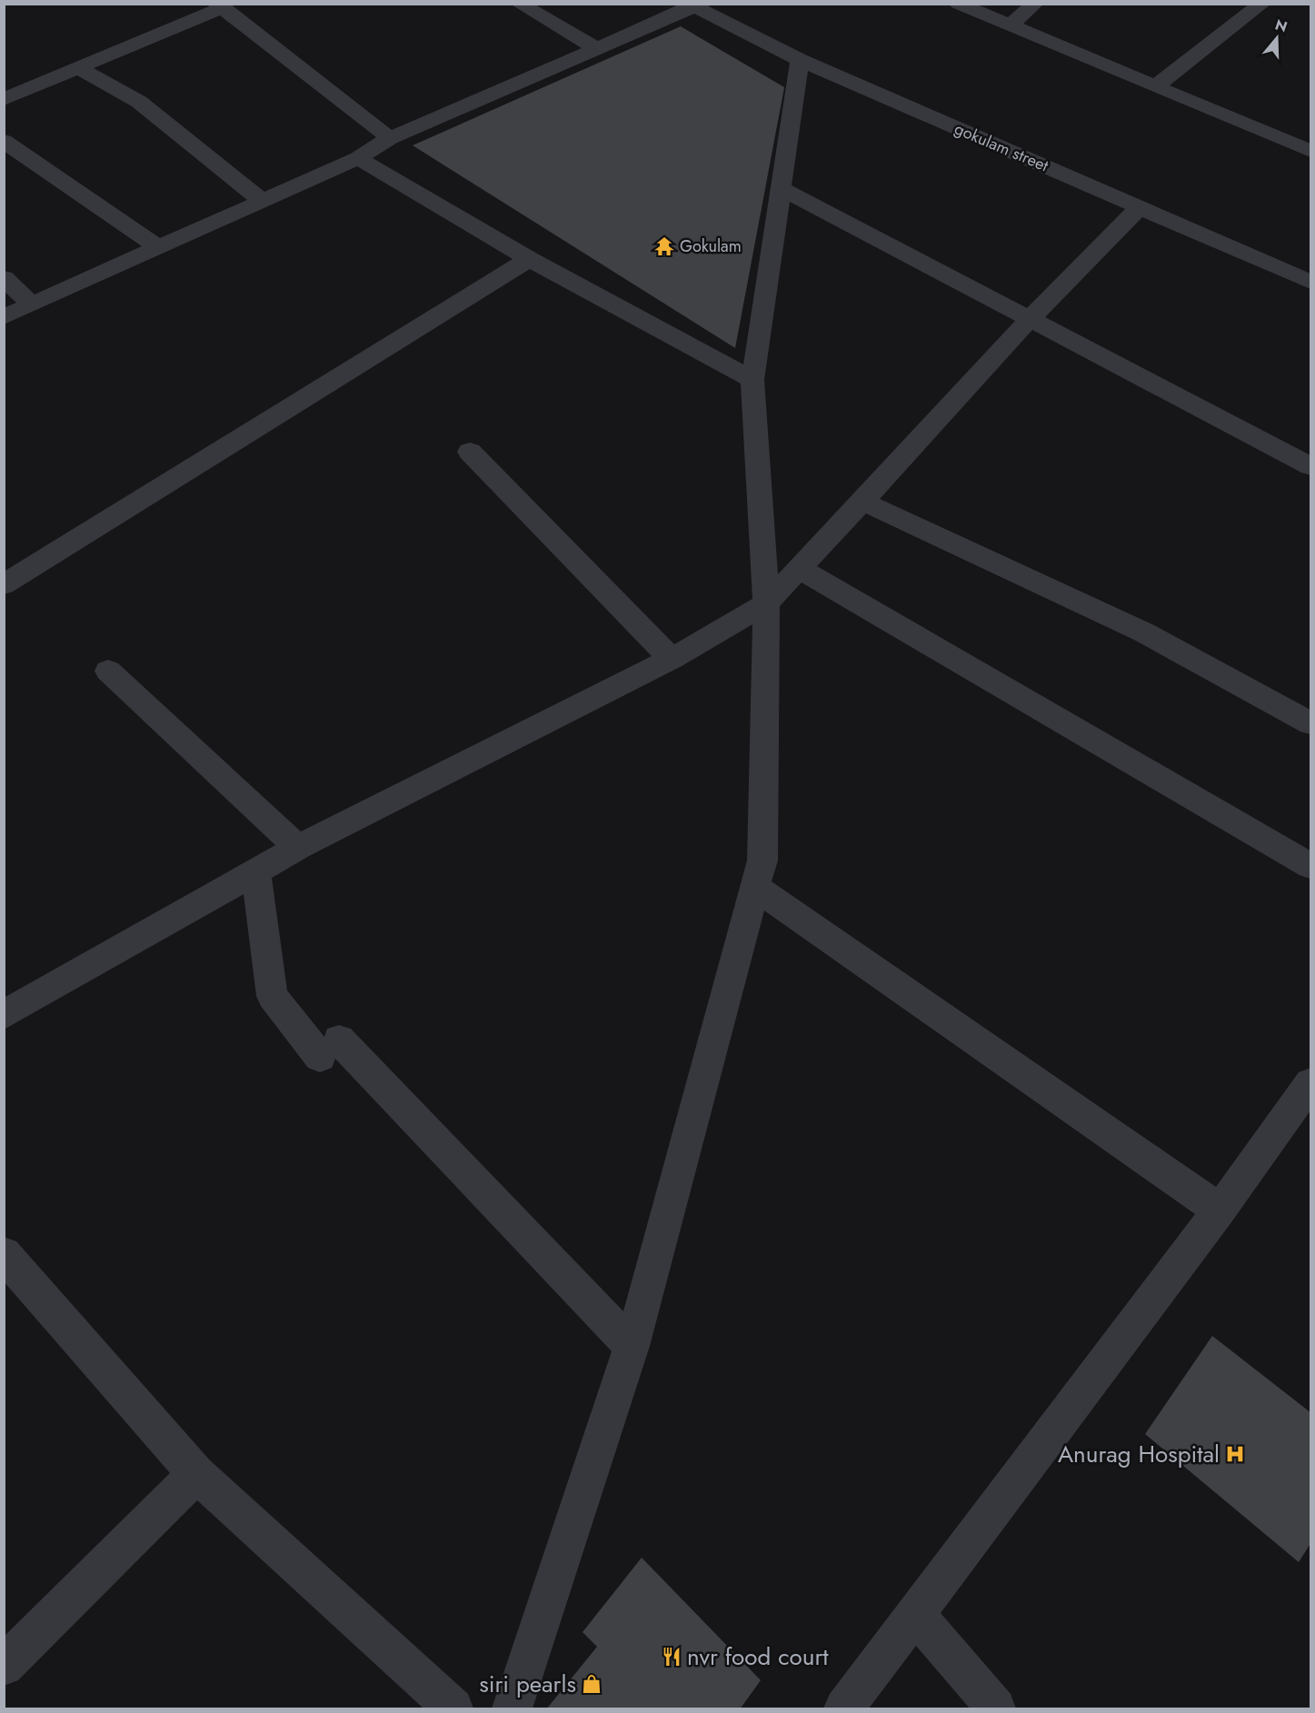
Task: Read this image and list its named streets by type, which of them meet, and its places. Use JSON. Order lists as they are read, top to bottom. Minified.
{"streets":{"street":["gokulam street"]},"places":{"temple":["Gokulam"],"hospital":["Anurag Hospital"],"restaurant":["nvr food court"],"shop":["siri pearls"]},"north":"top"}
